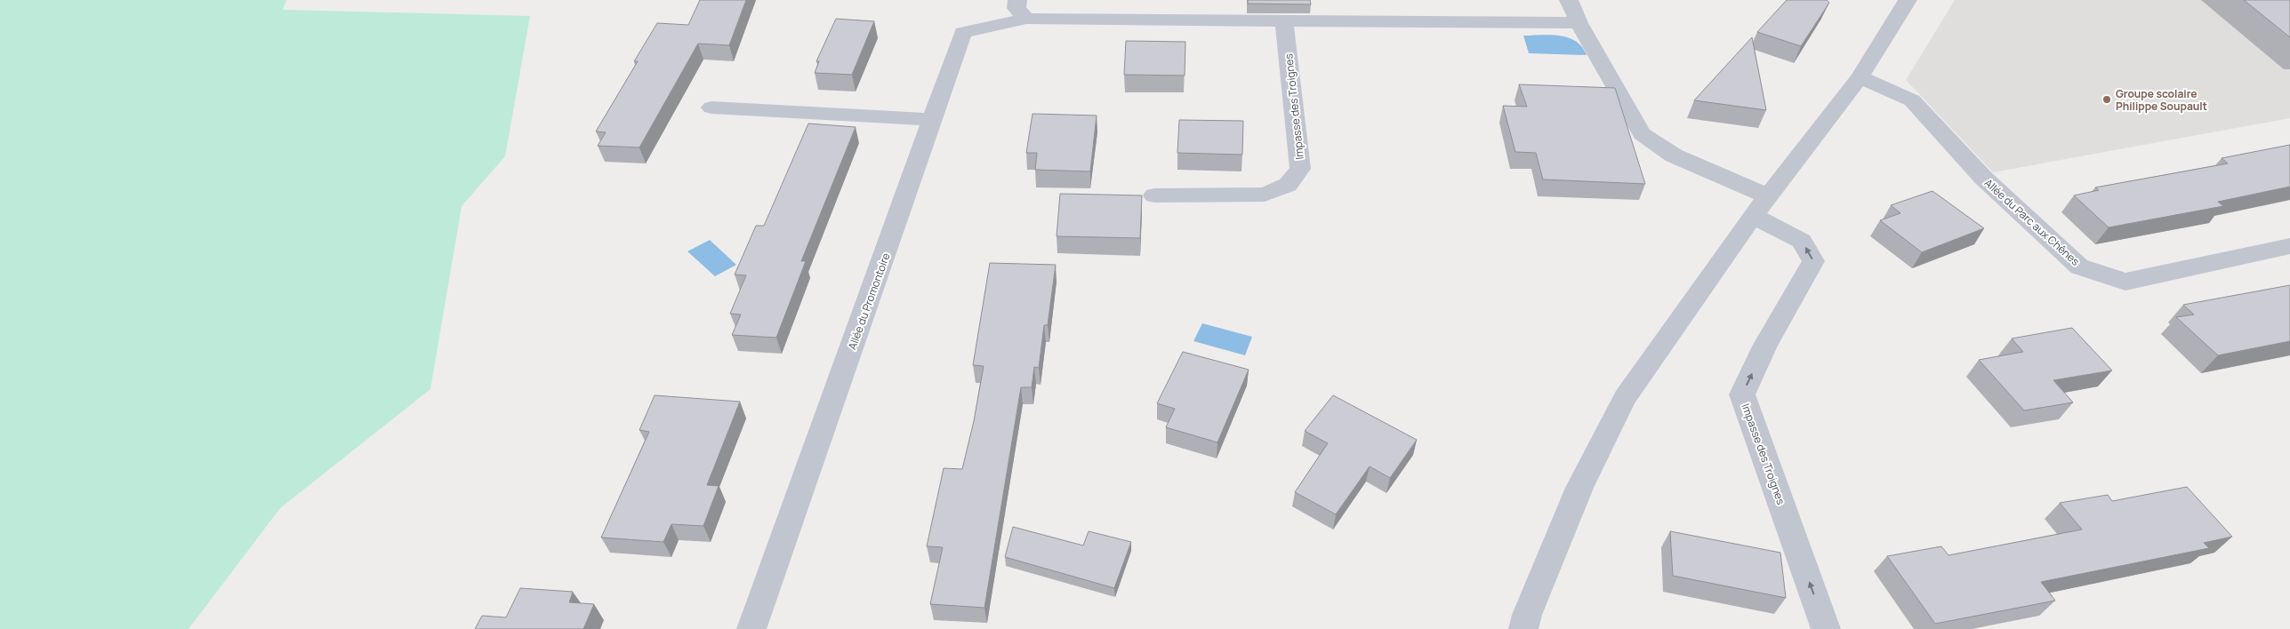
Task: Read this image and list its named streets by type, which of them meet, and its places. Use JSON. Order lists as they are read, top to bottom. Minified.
{"streets":{"street":["Impasse des Troignes","Allée du Parc aux Chênes","Allée du Promontoire"]},"one_way":["Impasse des Troignes"],"places":["Groupe scolaire Philippe Soupault"]}
